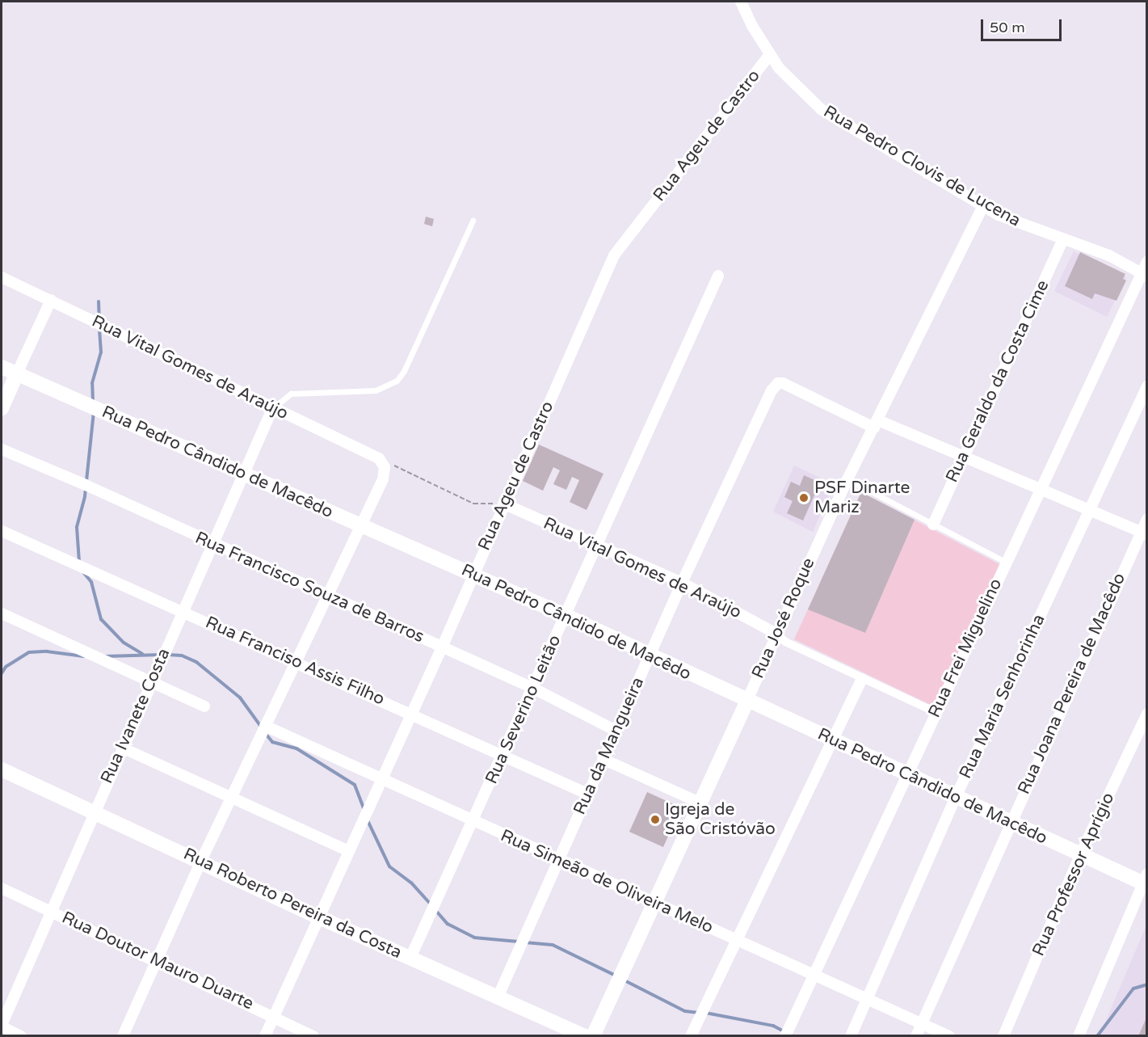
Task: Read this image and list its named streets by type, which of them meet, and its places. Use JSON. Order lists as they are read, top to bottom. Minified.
{"streets":{"street":["Rua Ageu de Castro","Rua Pedro Clovis de Lucena","Rua Vital Gomes de Araújo","Rua Geraldo da Costa Cime","Rua Pedro Cândido de Macêdo","Rua Francisco Souza de Barros","Rua José Roque","Rua Frei Miguelino","Rua Franciso Assis Filho","Rua Joana Pereira de Macêdo","Rua Maria Senhorinha","Rua Severino Leitão","Rua Ivanete Costa","Rua da Mangueira","Rua Professor Aprígio","Rua Simeão de Oliveira Melo","Rua Roberto Pereira da Costa","Rua Doutor Mauro Duarte"]},"crossings":[["Rua Ageu de Castro","Rua Pedro Clovis de Lucena"],["Rua Ageu de Castro","Rua Vital Gomes de Araújo"],["Rua Ageu de Castro","Rua Pedro Cândido de Macêdo"],["Rua Ageu de Castro","Rua Francisco Souza de Barros"],["Rua Ageu de Castro","Rua Franciso Assis Filho"],["Rua Ageu de Castro","Rua Simeão de Oliveira Melo"],["Rua Ageu de Castro","Rua Roberto Pereira da Costa"],["Rua Ageu de Castro","Rua Doutor Mauro Duarte"],["Rua Pedro Clovis de Lucena","Rua Geraldo da Costa Cime"],["Rua Pedro Clovis de Lucena","Rua José Roque"],["Rua Pedro Clovis de Lucena","Rua Frei Miguelino"],["Rua Vital Gomes de Araújo","Rua José Roque"],["Rua Vital Gomes de Araújo","Rua Frei Miguelino"],["Rua Vital Gomes de Araújo","Rua Severino Leitão"],["Rua Vital Gomes de Araújo","Rua Ivanete Costa"],["Rua Vital Gomes de Araújo","Rua da Mangueira"],["Rua Pedro Cândido de Macêdo","Rua José Roque"],["Rua Pedro Cândido de Macêdo","Rua Frei Miguelino"],["Rua Pedro Cândido de Macêdo","Rua Joana Pereira de Macêdo"],["Rua Pedro Cândido de Macêdo","Rua Maria Senhorinha"],["Rua Pedro Cândido de Macêdo","Rua Severino Leitão"],["Rua Pedro Cândido de Macêdo","Rua Ivanete Costa"],["Rua Pedro Cândido de Macêdo","Rua da Mangueira"],["Rua Pedro Cândido de Macêdo","Rua Professor Aprígio"],["Rua Francisco Souza de Barros","Rua Severino Leitão"],["Rua Francisco Souza de Barros","Rua Ivanete Costa"],["Rua Francisco Souza de Barros","Rua da Mangueira"],["Rua José Roque","Rua da Mangueira"],["Rua José Roque","Rua Simeão de Oliveira Melo"],["Rua Frei Miguelino","Rua Simeão de Oliveira Melo"],["Rua Franciso Assis Filho","Rua Severino Leitão"],["Rua Franciso Assis Filho","Rua Ivanete Costa"],["Rua Franciso Assis Filho","Rua da Mangueira"],["Rua Joana Pereira de Macêdo","Rua Simeão de Oliveira Melo"],["Rua Maria Senhorinha","Rua Simeão de Oliveira Melo"],["Rua Severino Leitão","Rua Simeão de Oliveira Melo"],["Rua Severino Leitão","Rua Roberto Pereira da Costa"],["Rua Ivanete Costa","Rua Roberto Pereira da Costa"],["Rua Ivanete Costa","Rua Doutor Mauro Duarte"],["Rua da Mangueira","Rua Simeão de Oliveira Melo"],["Rua da Mangueira","Rua Roberto Pereira da Costa"]],"places":["PSF Dinarte Mariz","Igreja de São Cristóvão"],"scale_bar":"50 m"}
